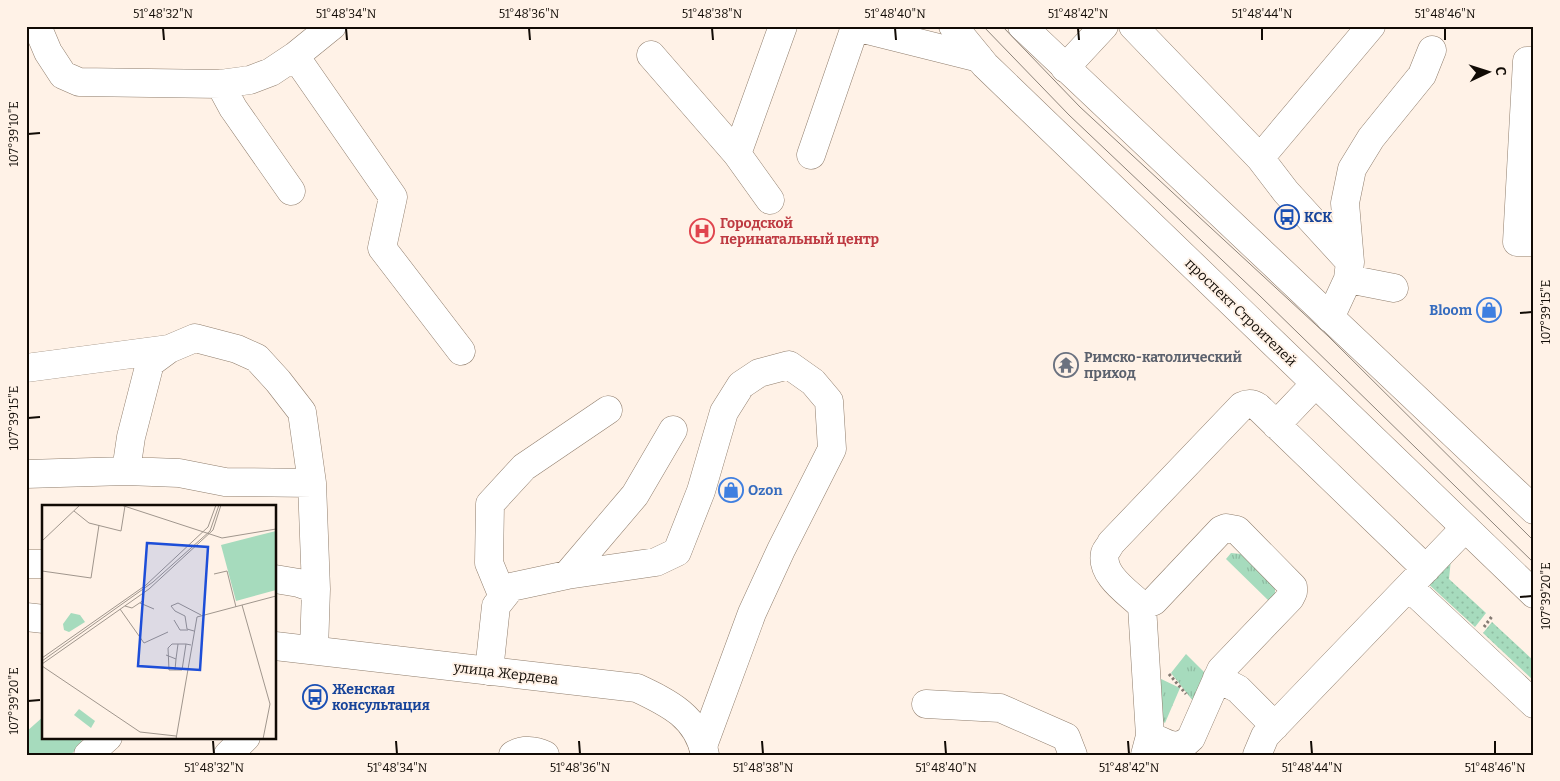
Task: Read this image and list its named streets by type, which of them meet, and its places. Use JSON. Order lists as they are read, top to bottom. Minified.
{"streets":{"street":["проспект Строителей","улица Жердева"]},"places":{"bus stop":["КСК","Женская консультация"],"hospital":["Городской перинатальный центр"],"shop":["Bloom","Ozon"],"temple":["Римско-католический приход"]},"north":"right","coordinates":["51°48'32\"N","51°48'34\"N","51°48'36\"N","51°48'38\"N","51°48'40\"N","51°48'42\"N","51°48'44\"N","51°48'46\"N","107°39'10\"E","107°39'15\"E","107°39'20\"E"]}
